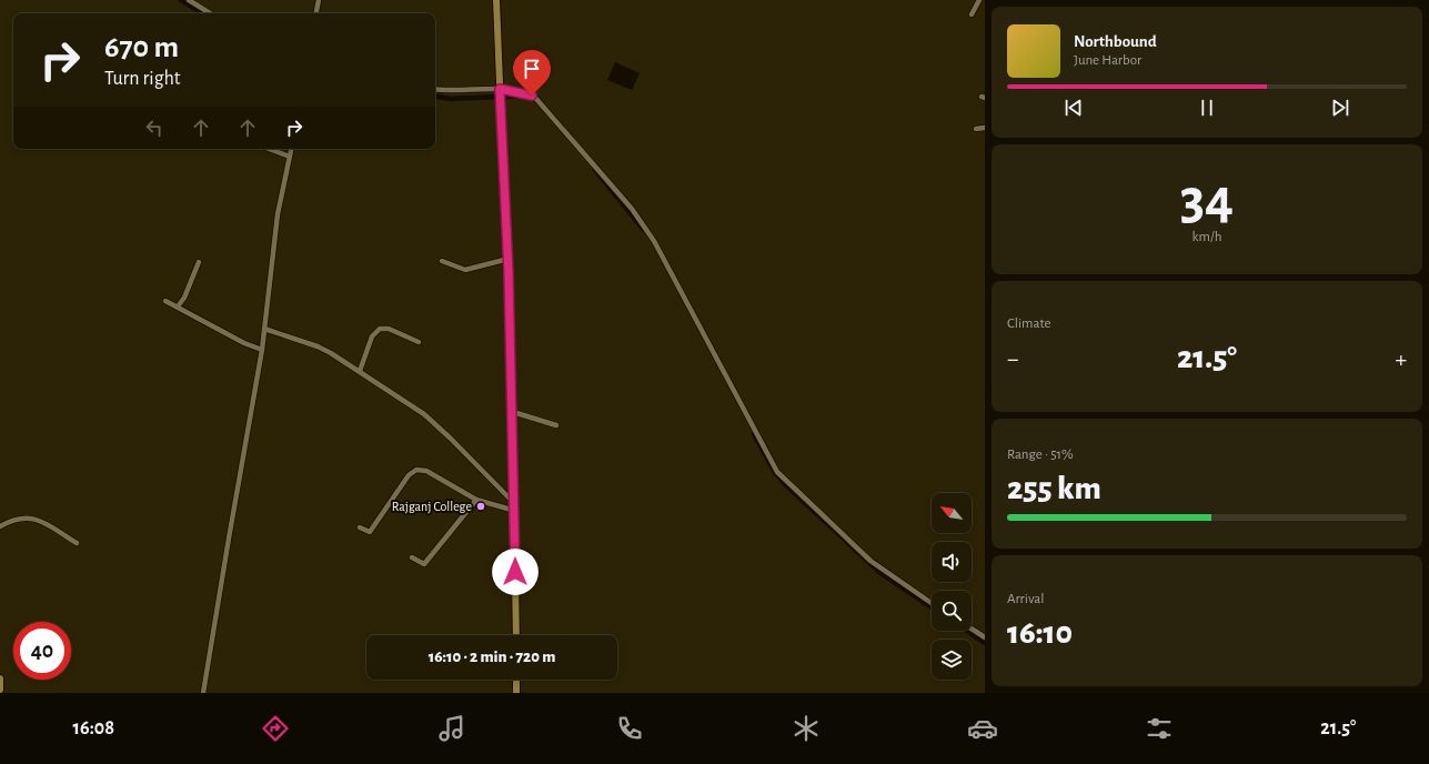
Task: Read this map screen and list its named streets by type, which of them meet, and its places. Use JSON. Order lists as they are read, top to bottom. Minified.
{"places":["Rajganj College"],"north":"top left","page":{"turn":["670 m","Turn right"],"song":["Northbound","June Harbor"],"tile":[["34","km/h"],"Climate",["Range · 51%","255 km"],["Arrival","16:10"]],"heat":["−","21.5°","+"],"limit":"40","trip":"16:10 · 2 min · 720 m","tabs":["16:08","21.5°"]}}
